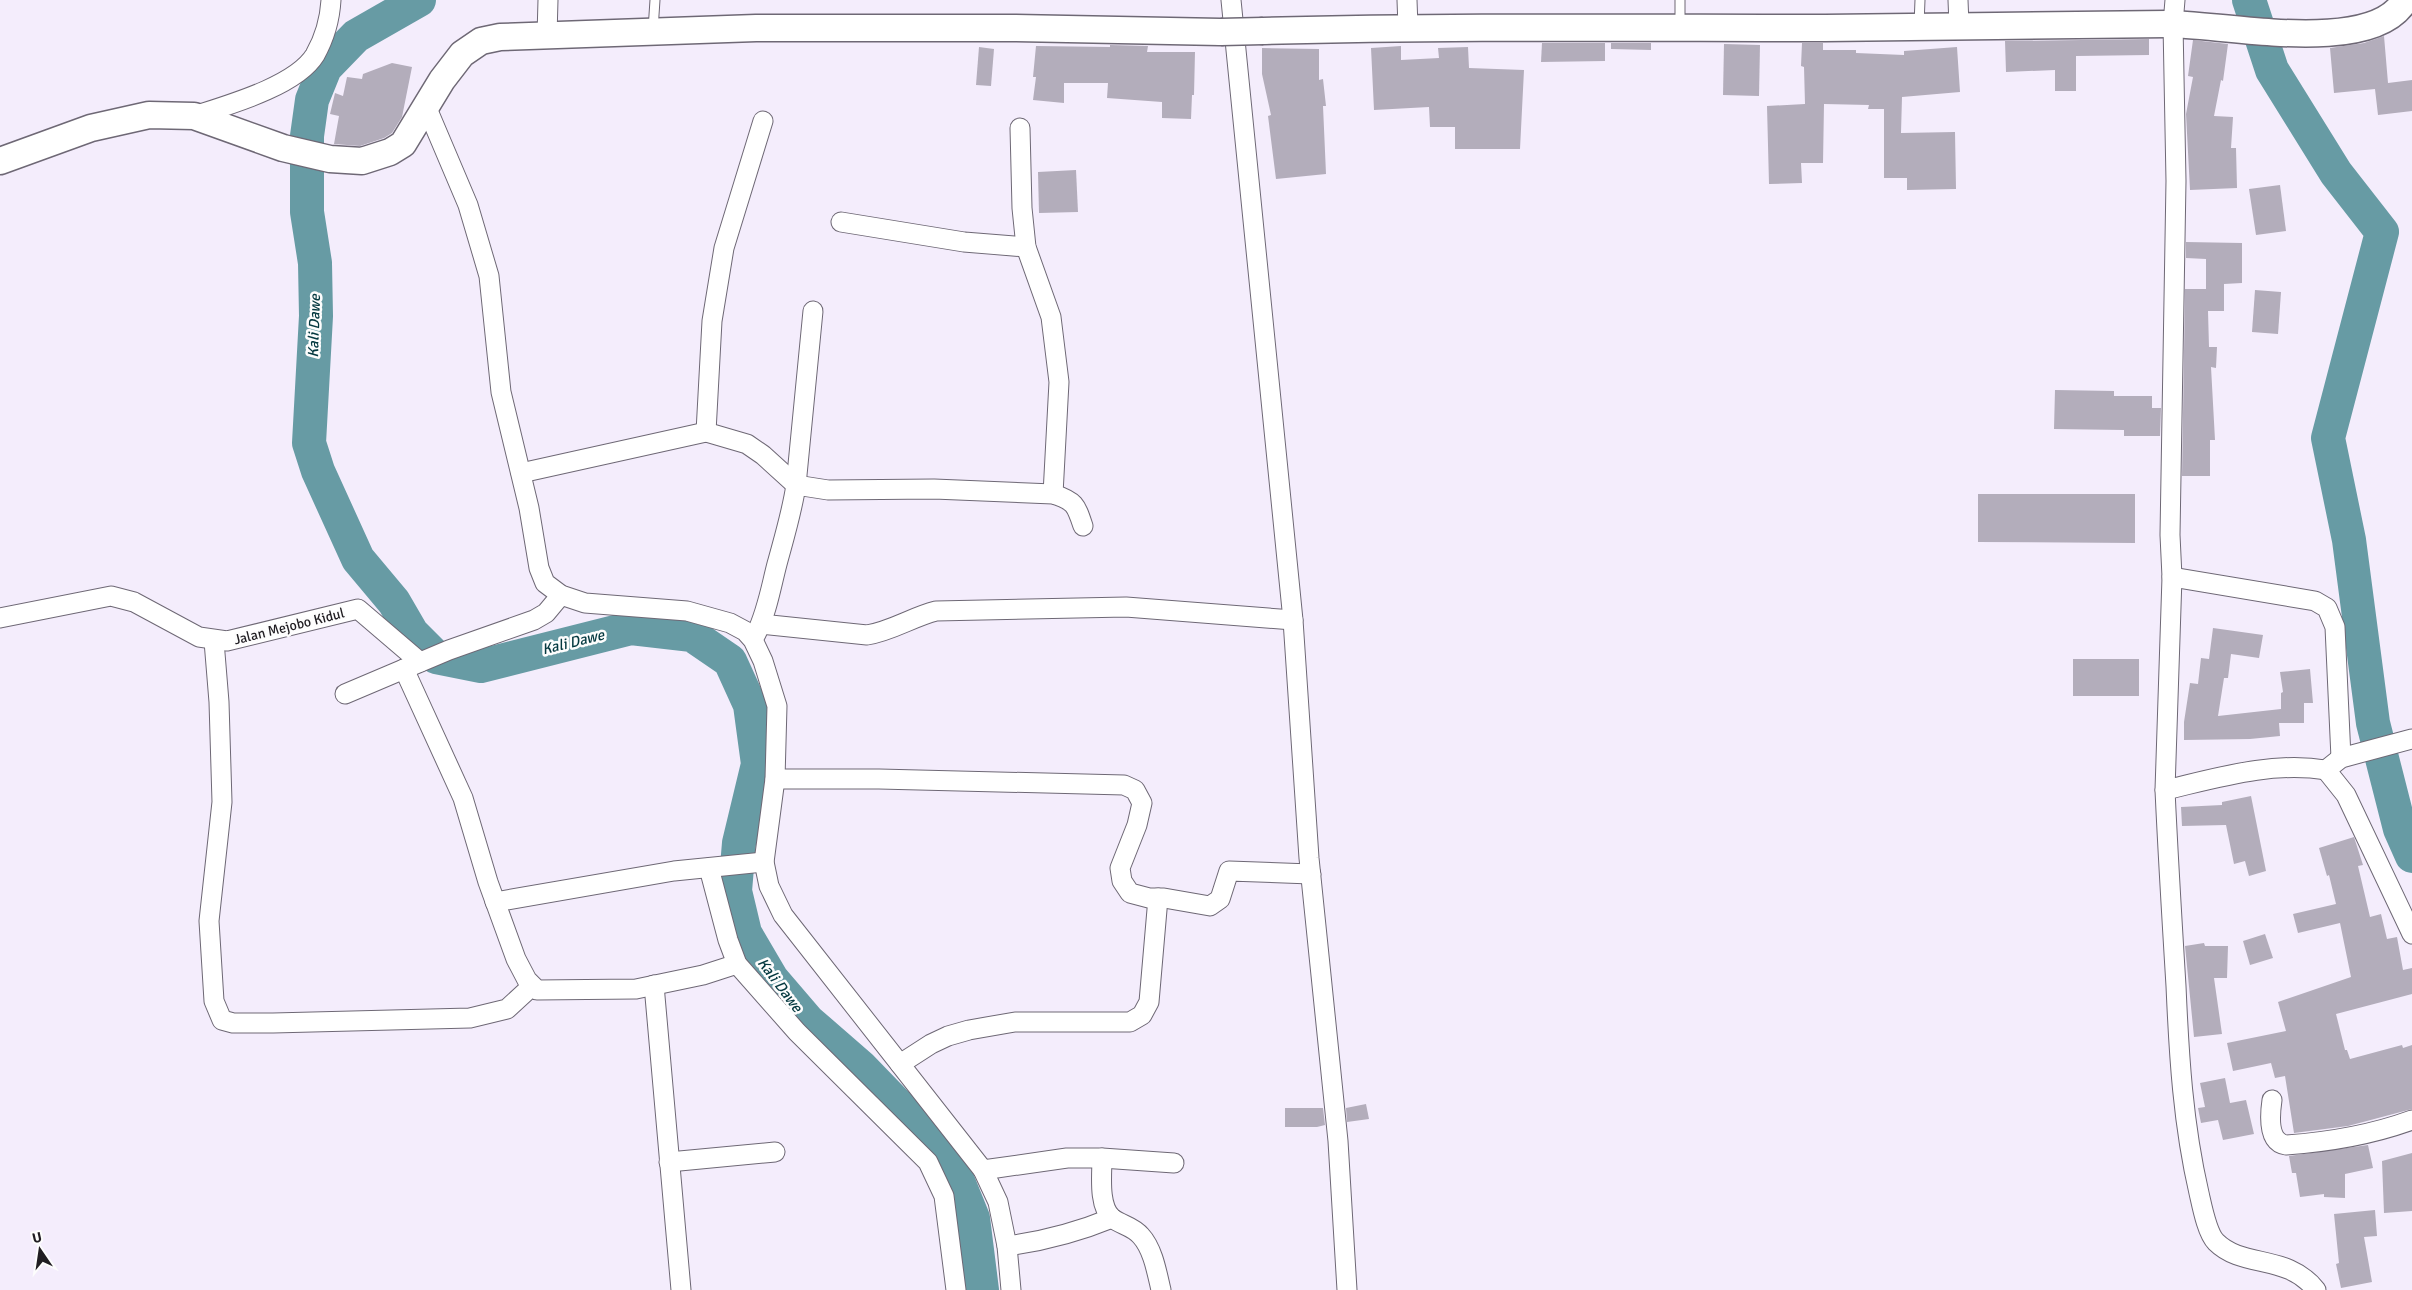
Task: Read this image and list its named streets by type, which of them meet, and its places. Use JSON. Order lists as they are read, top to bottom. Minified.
{"streets":{"street":["Jalan Mejobo Kidul"]},"water":["Kali Dawe"],"north":"top"}
